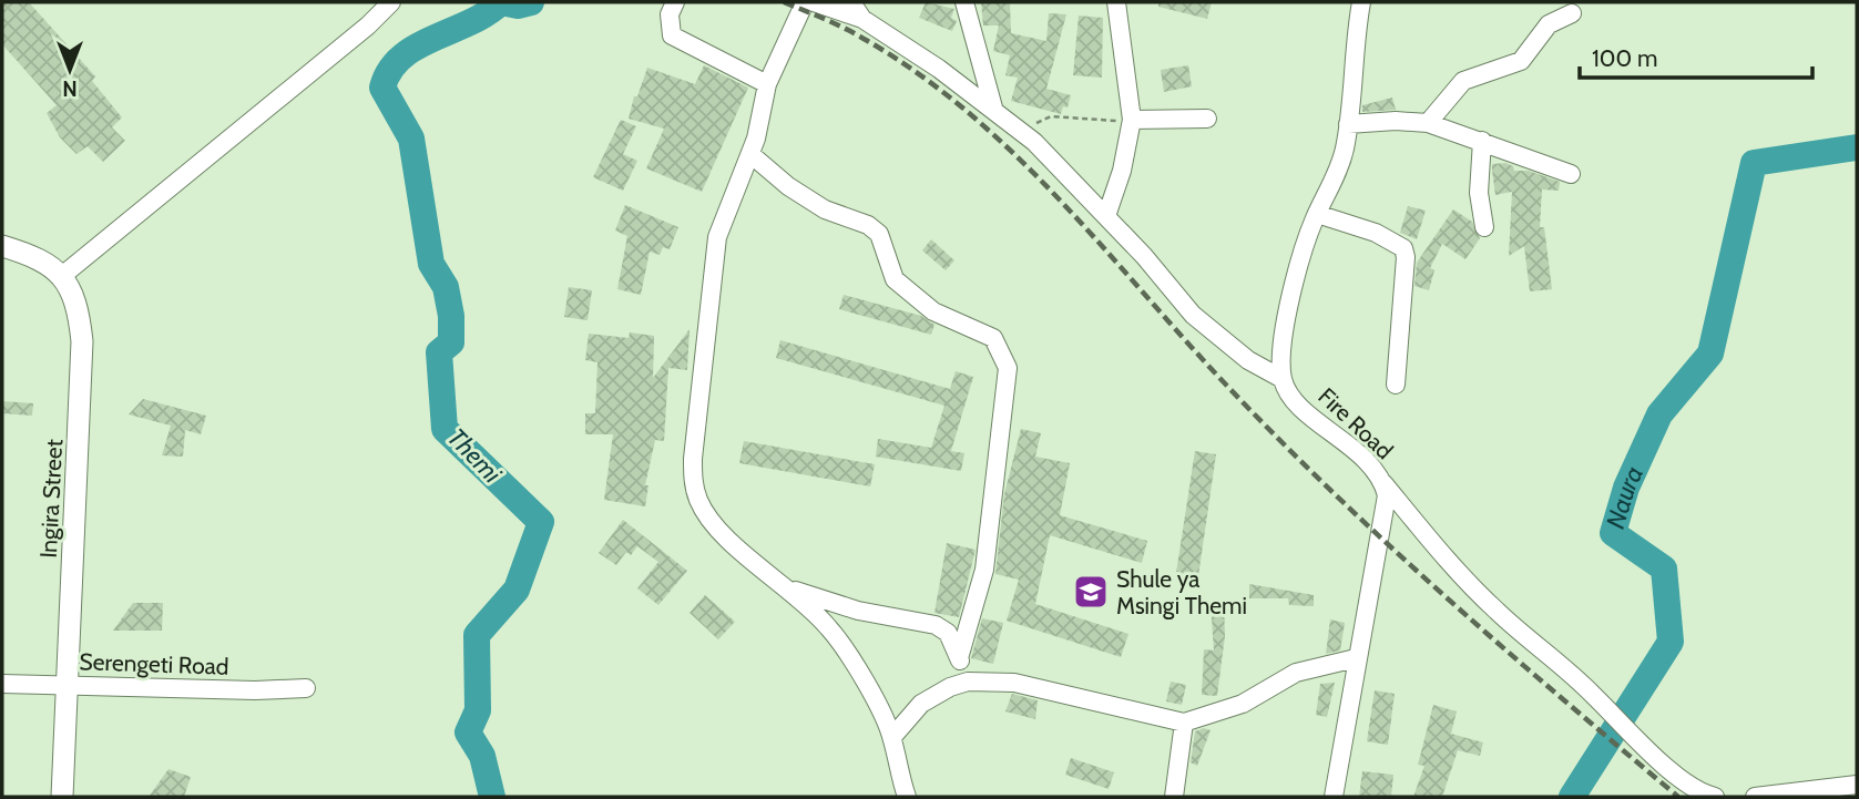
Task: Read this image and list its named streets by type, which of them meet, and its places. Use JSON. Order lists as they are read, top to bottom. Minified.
{"streets":{"street":["Fire Road","Ingira Street","Serengeti Road"]},"crossings":[["Ingira Street","Serengeti Road"]],"water":["Themi","Naura"],"places":{"school or university":["Shule ya Msingi Themi"]},"scale_bar":"100 m","north":"bottom"}
